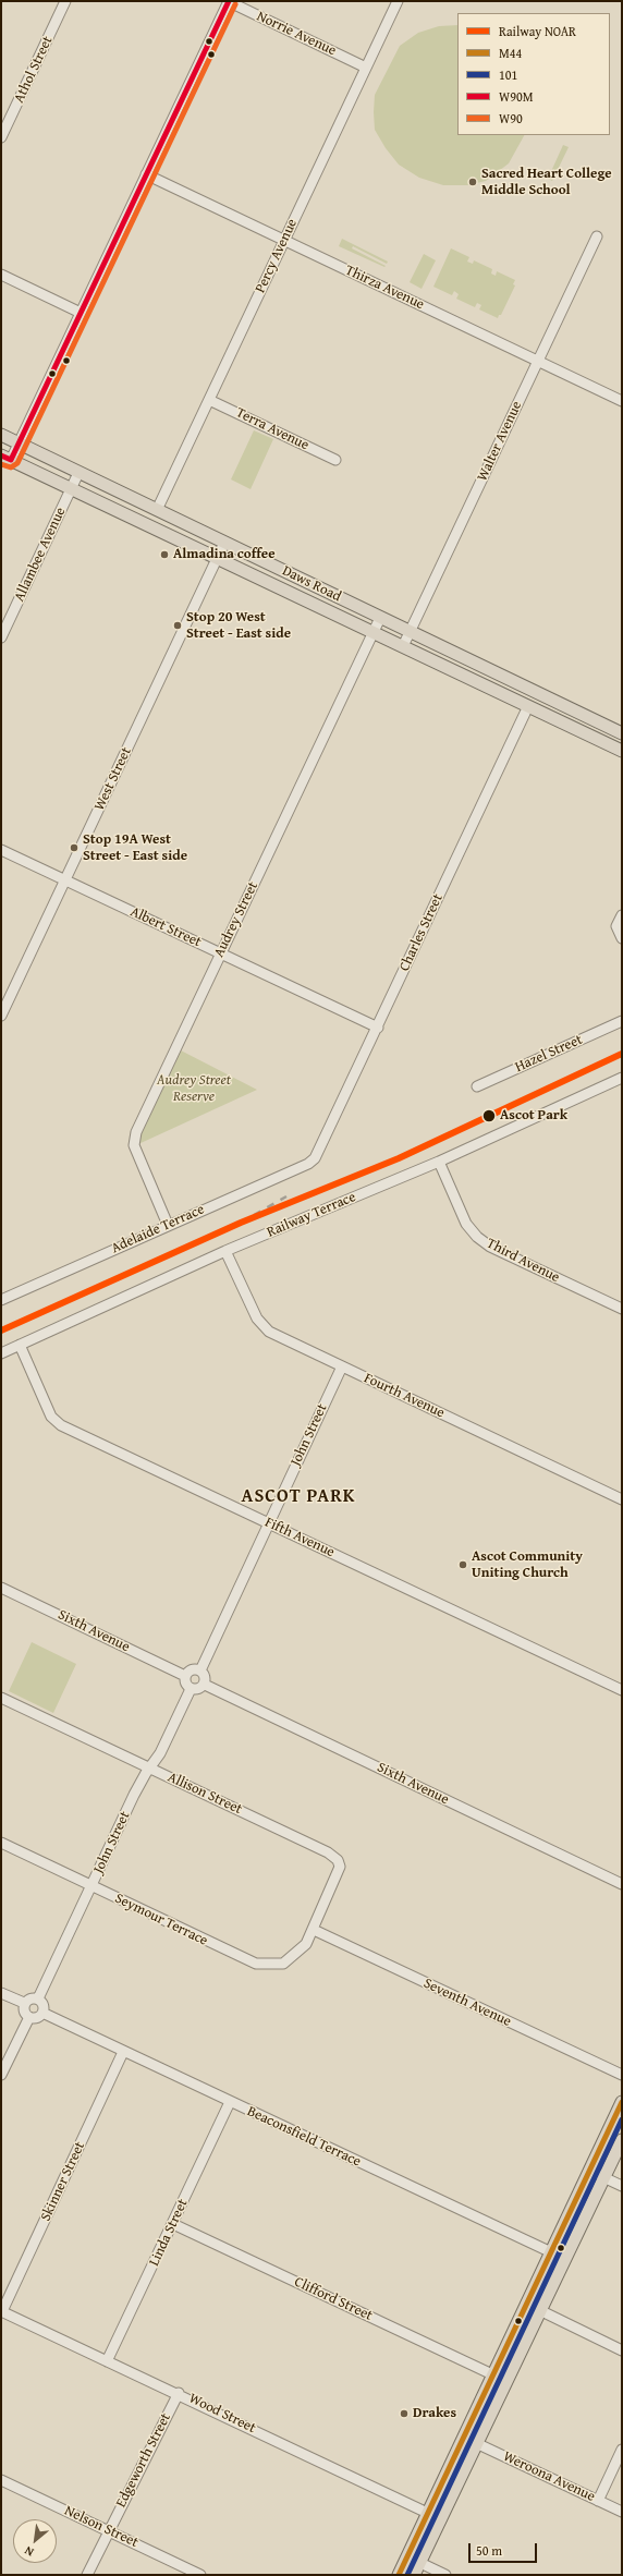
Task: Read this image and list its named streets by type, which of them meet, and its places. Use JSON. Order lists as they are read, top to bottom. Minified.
{"streets":{"main road":["Daws Road"],"street":["Norrie Avenue","Athol Street","Percy Avenue","Thirza Avenue","Terra Avenue","Walter Avenue","Allambee Avenue","West Street","Audrey Street","Albert Street","Charles Street","Hazel Street","Railway Terrace","Adelaide Terrace","Third Avenue","Fourth Avenue","John Street","Fifth Avenue","Sixth Avenue","Allison Street","Seymour Terrace","Seventh Avenue","Beaconsfield Terrace","Skinner Street","Linda Street","Clifford Street","Wood Street","Edgeworth Street","Weroona Avenue","Nelson Street"]},"crossings":[["Norrie Avenue","Percy Avenue"],["Percy Avenue","Thirza Avenue"],["Percy Avenue","Terra Avenue"],["Percy Avenue","Daws Road"],["Thirza Avenue","Walter Avenue"],["Walter Avenue","Daws Road"],["Allambee Avenue","Daws Road"],["Daws Road","West Street"],["Daws Road","Audrey Street"],["Daws Road","Charles Street"],["West Street","Albert Street"],["Audrey Street","Albert Street"],["Audrey Street","Adelaide Terrace"],["Albert Street","Charles Street"],["Charles Street","Adelaide Terrace"],["Railway Terrace","Third Avenue"],["Railway Terrace","Fourth Avenue"],["Railway Terrace","Fifth Avenue"],["Fourth Avenue","John Street"],["John Street","Fifth Avenue"],["John Street","Sixth Avenue"],["John Street","Allison Street"],["John Street","Seymour Terrace"],["John Street","Beaconsfield Terrace"],["Allison Street","Seymour Terrace"],["Allison Street","Seventh Avenue"],["Seymour Terrace","Seventh Avenue"],["Beaconsfield Terrace","Skinner Street"],["Beaconsfield Terrace","Linda Street"],["Skinner Street","Wood Street"],["Linda Street","Clifford Street"],["Linda Street","Wood Street"],["Wood Street","Edgeworth Street"],["Edgeworth Street","Nelson Street"]],"districts":["ASCOT PARK"],"parks":["Audrey Street Reserve"],"places":["Sacred Heart College Middle School","Almadina coffee","Stop 20 West Street - East side","Stop 19A West Street - East side","Ascot Park","Ascot Community Uniting Church","Drakes"],"lines":["transit line W90M","transit line W90","rail line NOAR","transit line M44","transit line 101"],"legend":["Railway NOAR","M44","101","W90M","W90"],"scale_bar":"50 m","north":"bottom left"}
